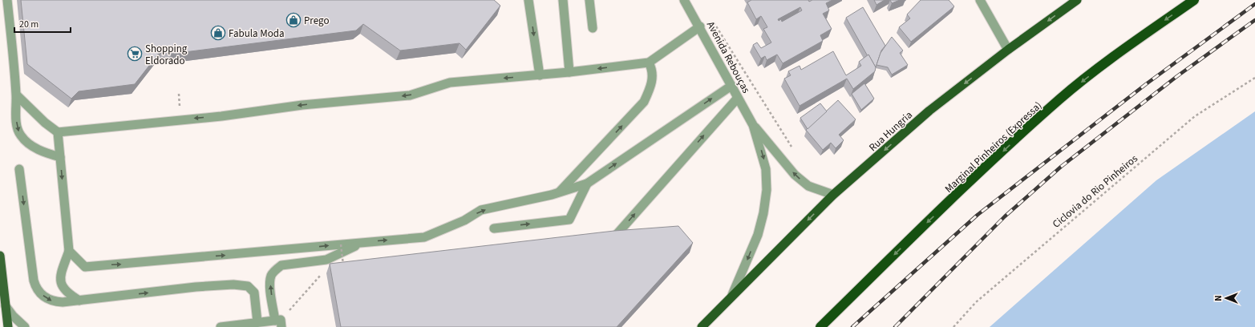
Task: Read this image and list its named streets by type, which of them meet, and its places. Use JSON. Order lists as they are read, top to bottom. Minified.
{"streets":{"highway":["Rua Hungria","Marginal Pinheiros (Expressa)"],"street":["Avenida Rebouças"],"path":["Ciclovia do Rio Pinheiros"]},"crossings":[["Avenida Rebouças","Rua Hungria"]],"one_way":["Rua Hungria","Marginal Pinheiros (Expressa)"],"places":{"shop":["Prego","Fabula Moda"],"supermarket":["Shopping Eldorado"]},"scale_bar":"20 m","north":"left"}
